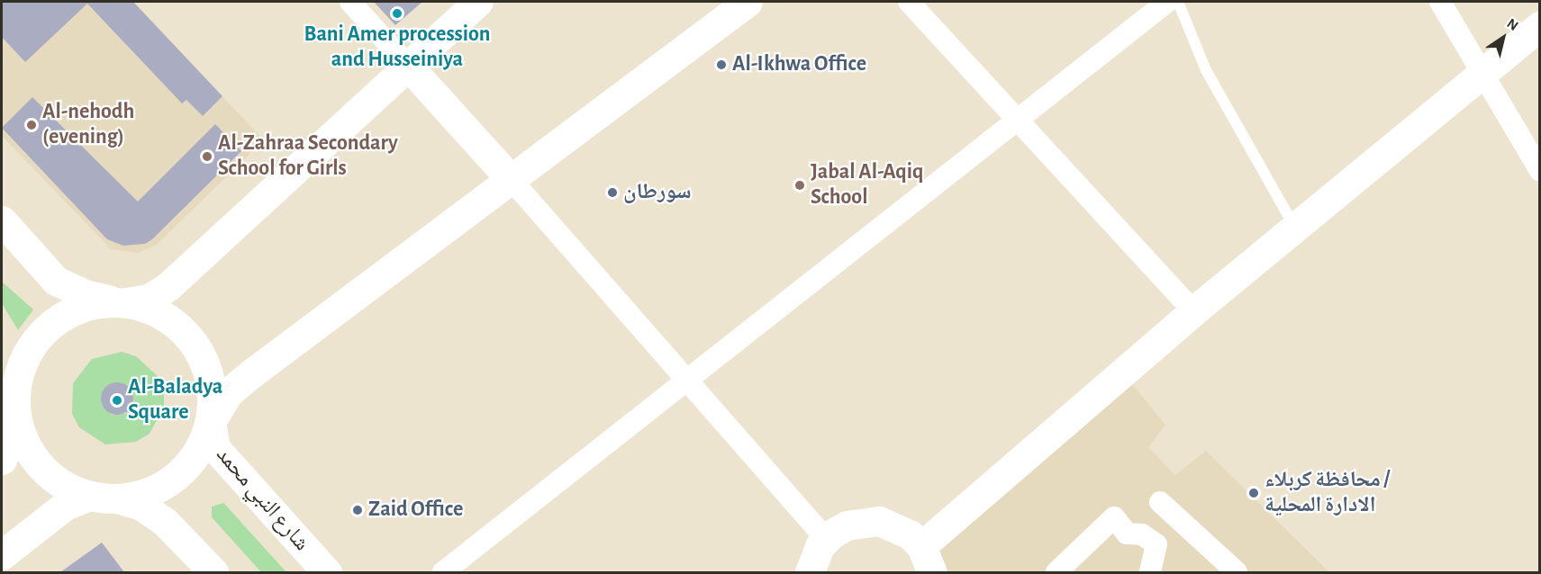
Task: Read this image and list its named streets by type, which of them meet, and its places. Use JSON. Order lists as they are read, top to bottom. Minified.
{"streets":{"main road":["شارع النبي محمد"]},"places":["Bani Amer procession and Husseiniya","Al-Ikhwa Office","Al-nehodh (evening)","Al-Zahraa Secondary School for Girls","Jabal Al-Aqiq School","سورطان","Al-Baladya Square","محافظة كربلاء / الادارة المحلية","Zaid Office"],"north":"top right"}
